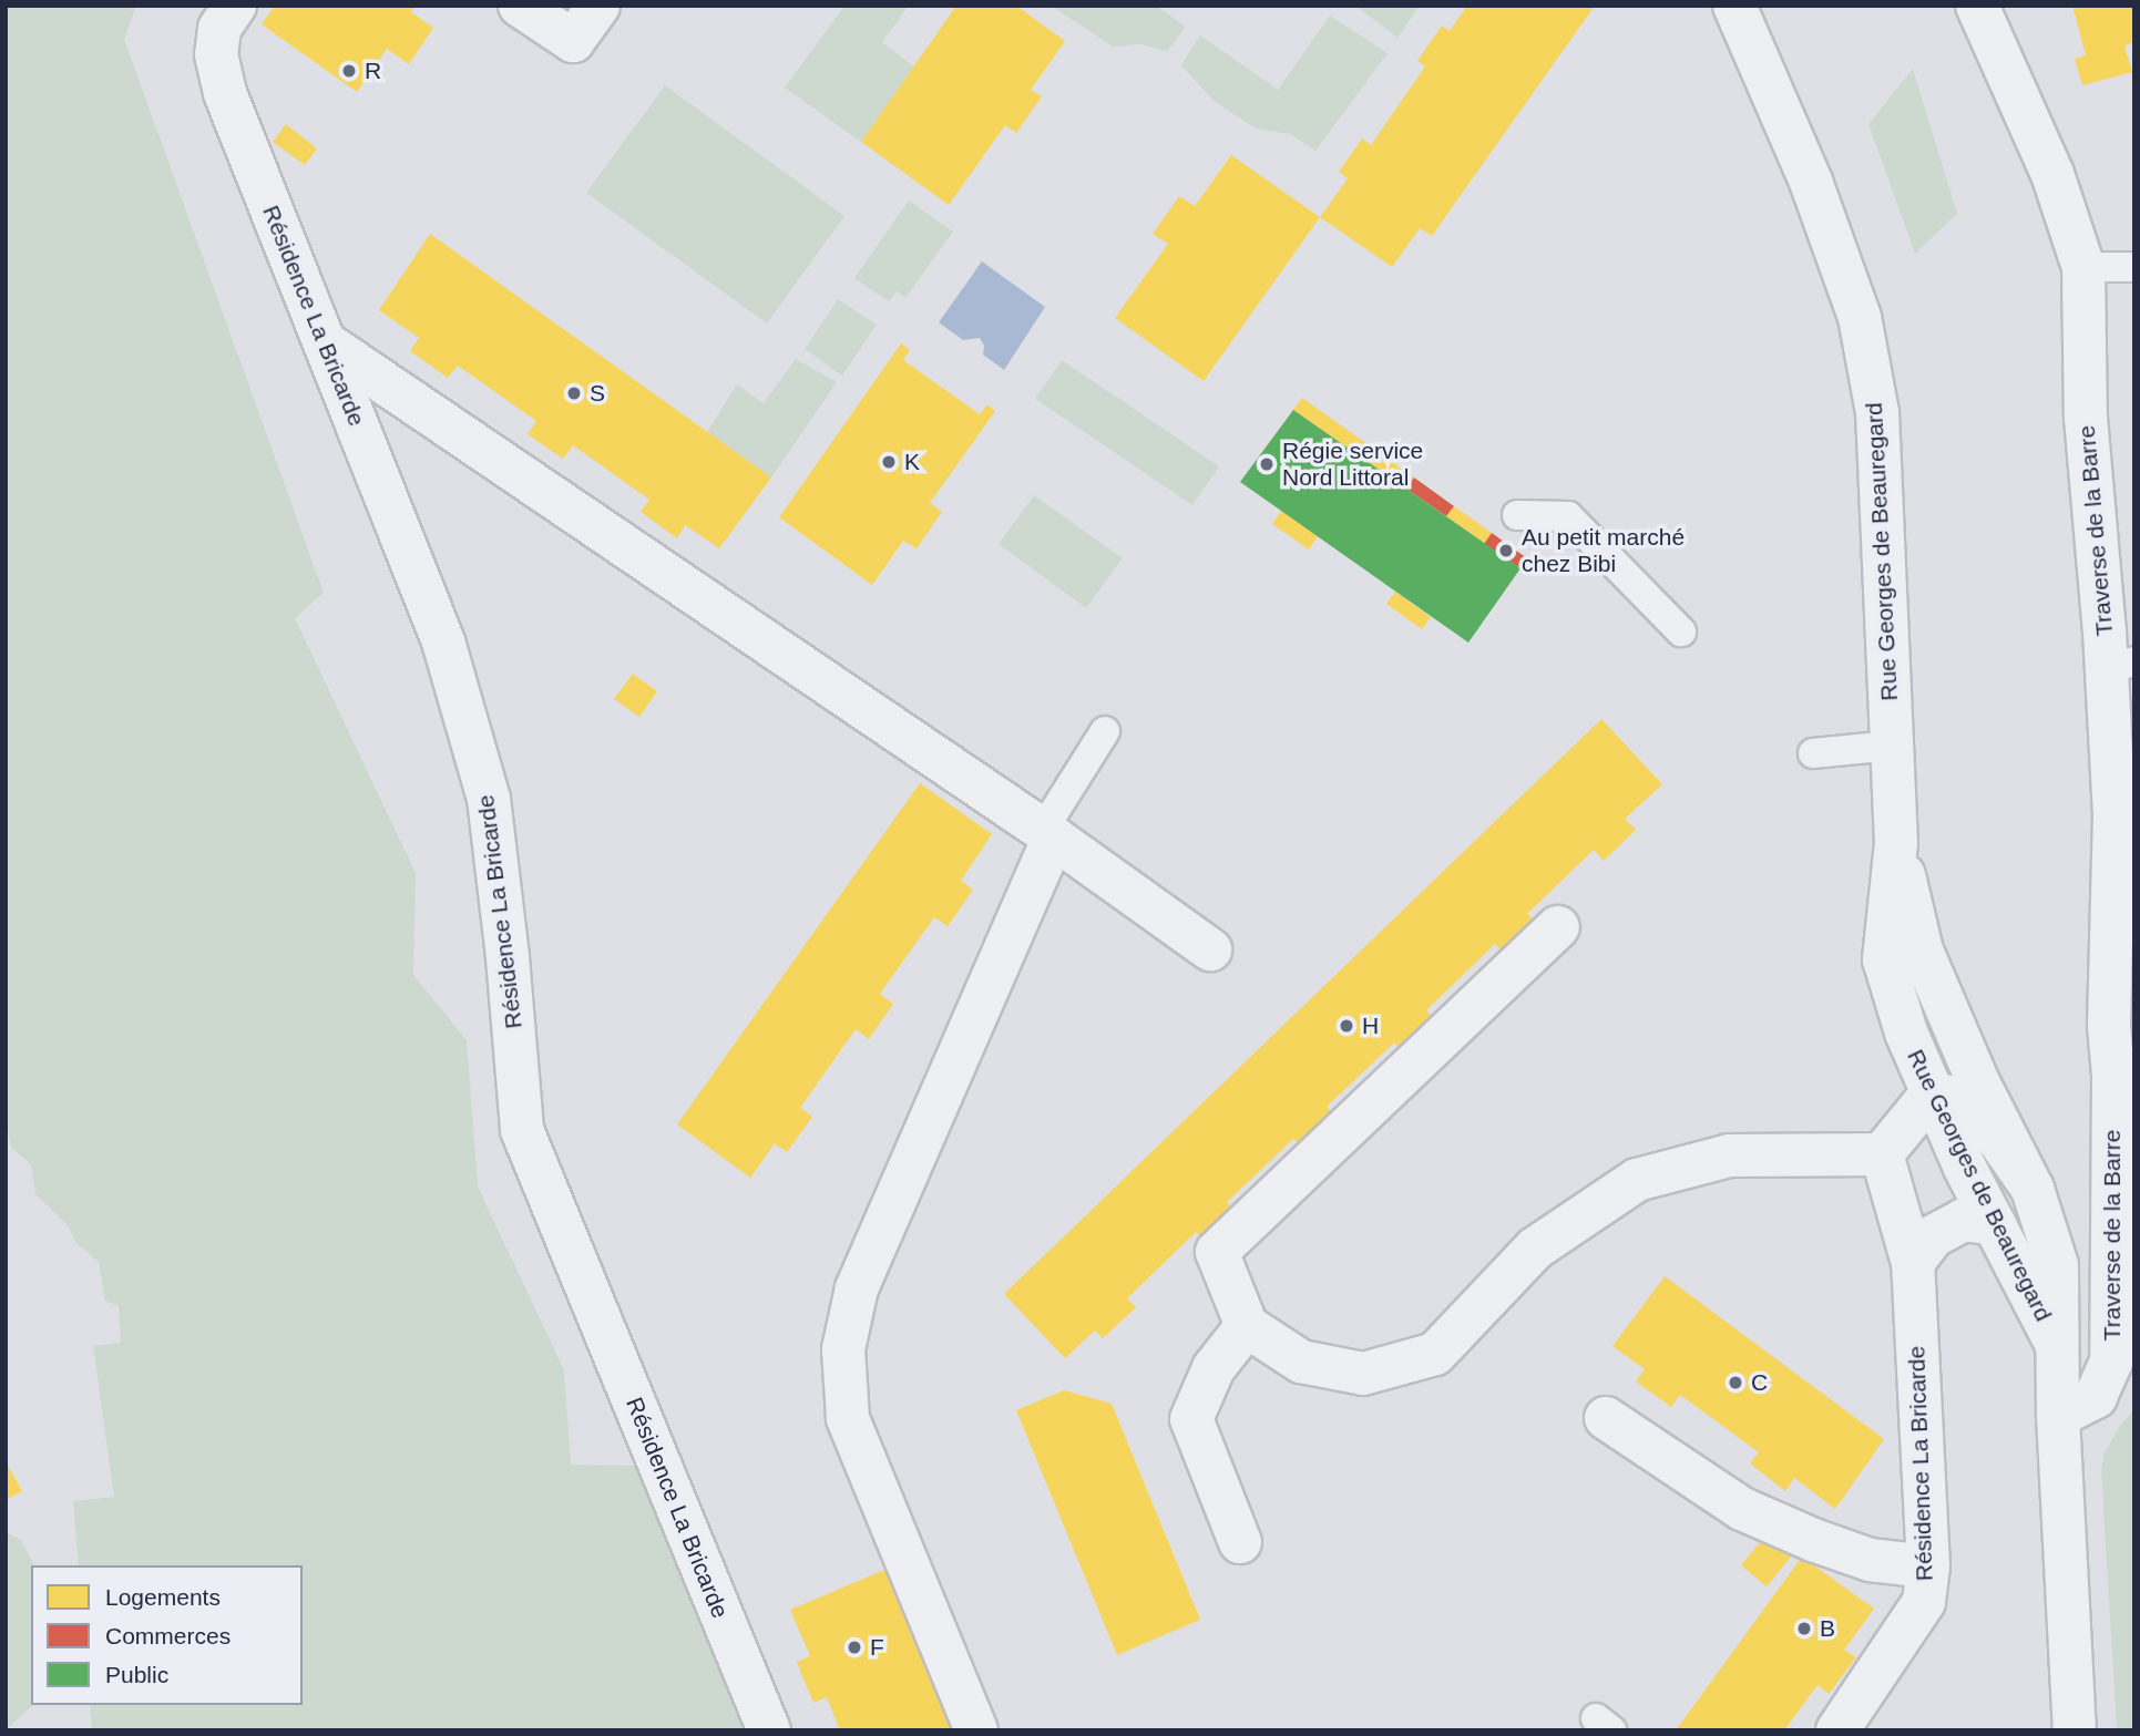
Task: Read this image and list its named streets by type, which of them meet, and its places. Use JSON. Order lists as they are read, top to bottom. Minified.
{"streets":{"street":["Résidence La Bricarde","Traverse de la Barre","Rue Georges de Beauregard"]},"crossings":[["Traverse de la Barre","Rue Georges de Beauregard"]],"places":["R","S","K","Régie service Nord Littoral","Au petit marché chez Bibi","H","C","B","F"],"legend":["Logements","Commerces","Public"]}
